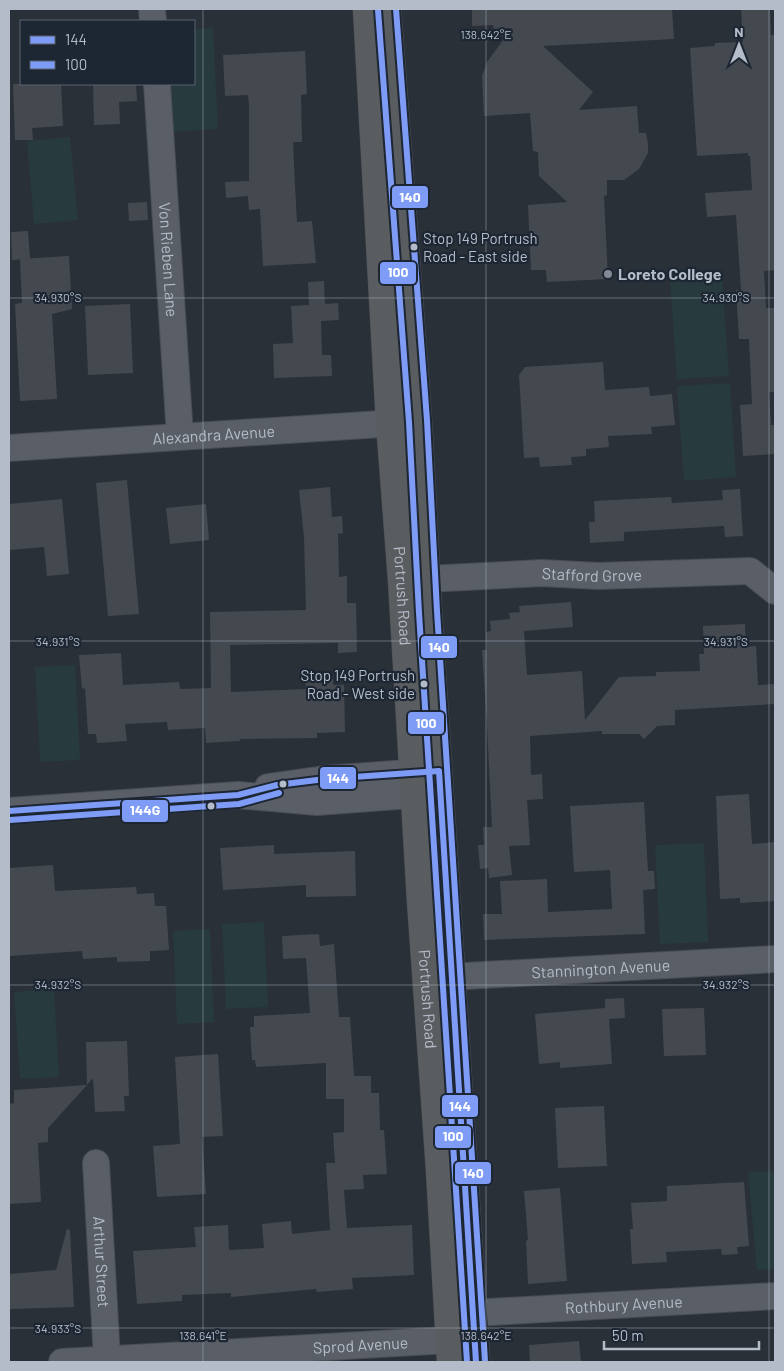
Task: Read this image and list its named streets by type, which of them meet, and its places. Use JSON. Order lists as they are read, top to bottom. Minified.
{"streets":{"highway":["Portrush Road"],"street":["Von Rieben Lane","Alexandra Avenue","Stafford Grove","Stannington Avenue","Arthur Street","Rothbury Avenue","Sprod Avenue"]},"crossings":[["Von Rieben Lane","Alexandra Avenue"],["Alexandra Avenue","Portrush Road"],["Stafford Grove","Portrush Road"],["Portrush Road","Stannington Avenue"],["Portrush Road","Rothbury Avenue"],["Portrush Road","Sprod Avenue"],["Arthur Street","Sprod Avenue"]],"places":["Stop 149 Portrush Road - East side","Loreto College","Stop 149 Portrush Road - West side"],"lines":["transit line 140","transit line 100","transit line 144","transit line 144G"],"legend":["144","100"],"scale_bar":"50 m","north":"top","coordinates":["138.642°E","34.930°S","34.931°S","34.932°S","34.933°S","138.641°E"]}
